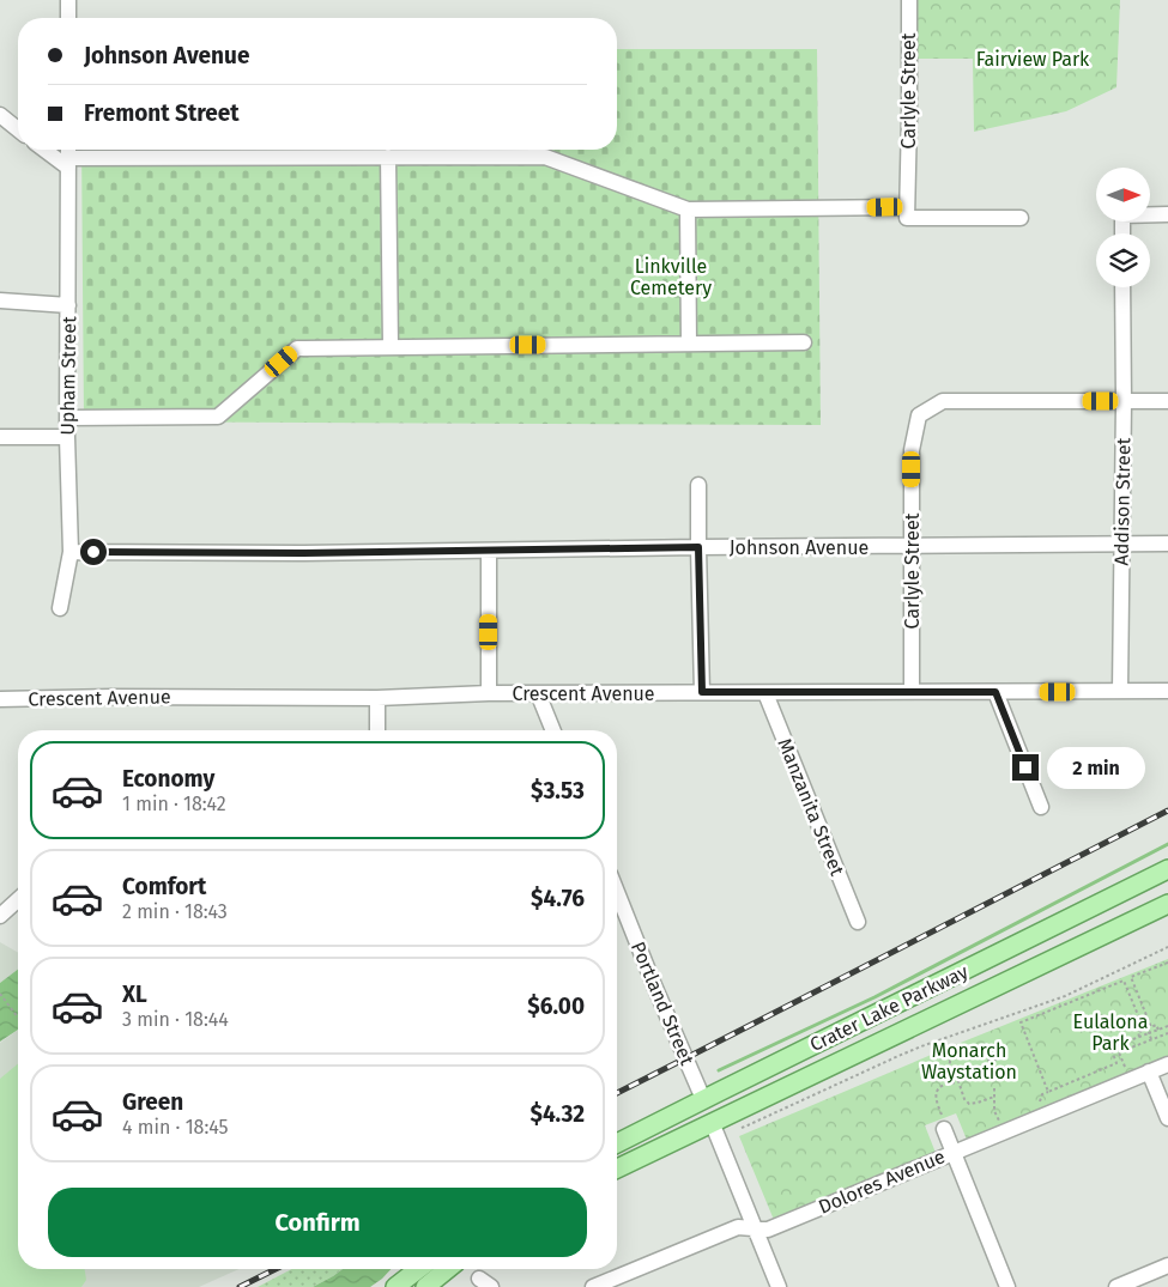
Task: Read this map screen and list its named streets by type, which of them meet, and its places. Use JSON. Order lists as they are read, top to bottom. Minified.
{"streets":{"main road":["Crater Lake Parkway"],"street":["Carlyle Street","Upham Street","Addison Street","Johnson Avenue","Crescent Avenue","Manzanita Street","Portland Street","Dolores Avenue"]},"crossings":[["Carlyle Street","Addison Street"],["Carlyle Street","Johnson Avenue"],["Carlyle Street","Crescent Avenue"],["Upham Street","Johnson Avenue"],["Addison Street","Johnson Avenue"],["Addison Street","Crescent Avenue"],["Crescent Avenue","Manzanita Street"],["Portland Street","Crater Lake Parkway"]],"parks":["Fairview Park","Linkville Cemetery","Eulalona Park","Monarch Waystation"],"north":"right","page":{"banner":["Johnson Avenue","Fremont Street"],"list":[{"name":"Economy","note":"1 min · 18:42","value":"$3.53"},{"name":"Comfort","note":"2 min · 18:43","value":"$4.76"},{"name":"XL","note":"3 min · 18:44","value":"$6.00"},{"name":"Green","note":"4 min · 18:45","value":"$4.32"}],"bubble":"2 min","buttons":"Confirm"}}
